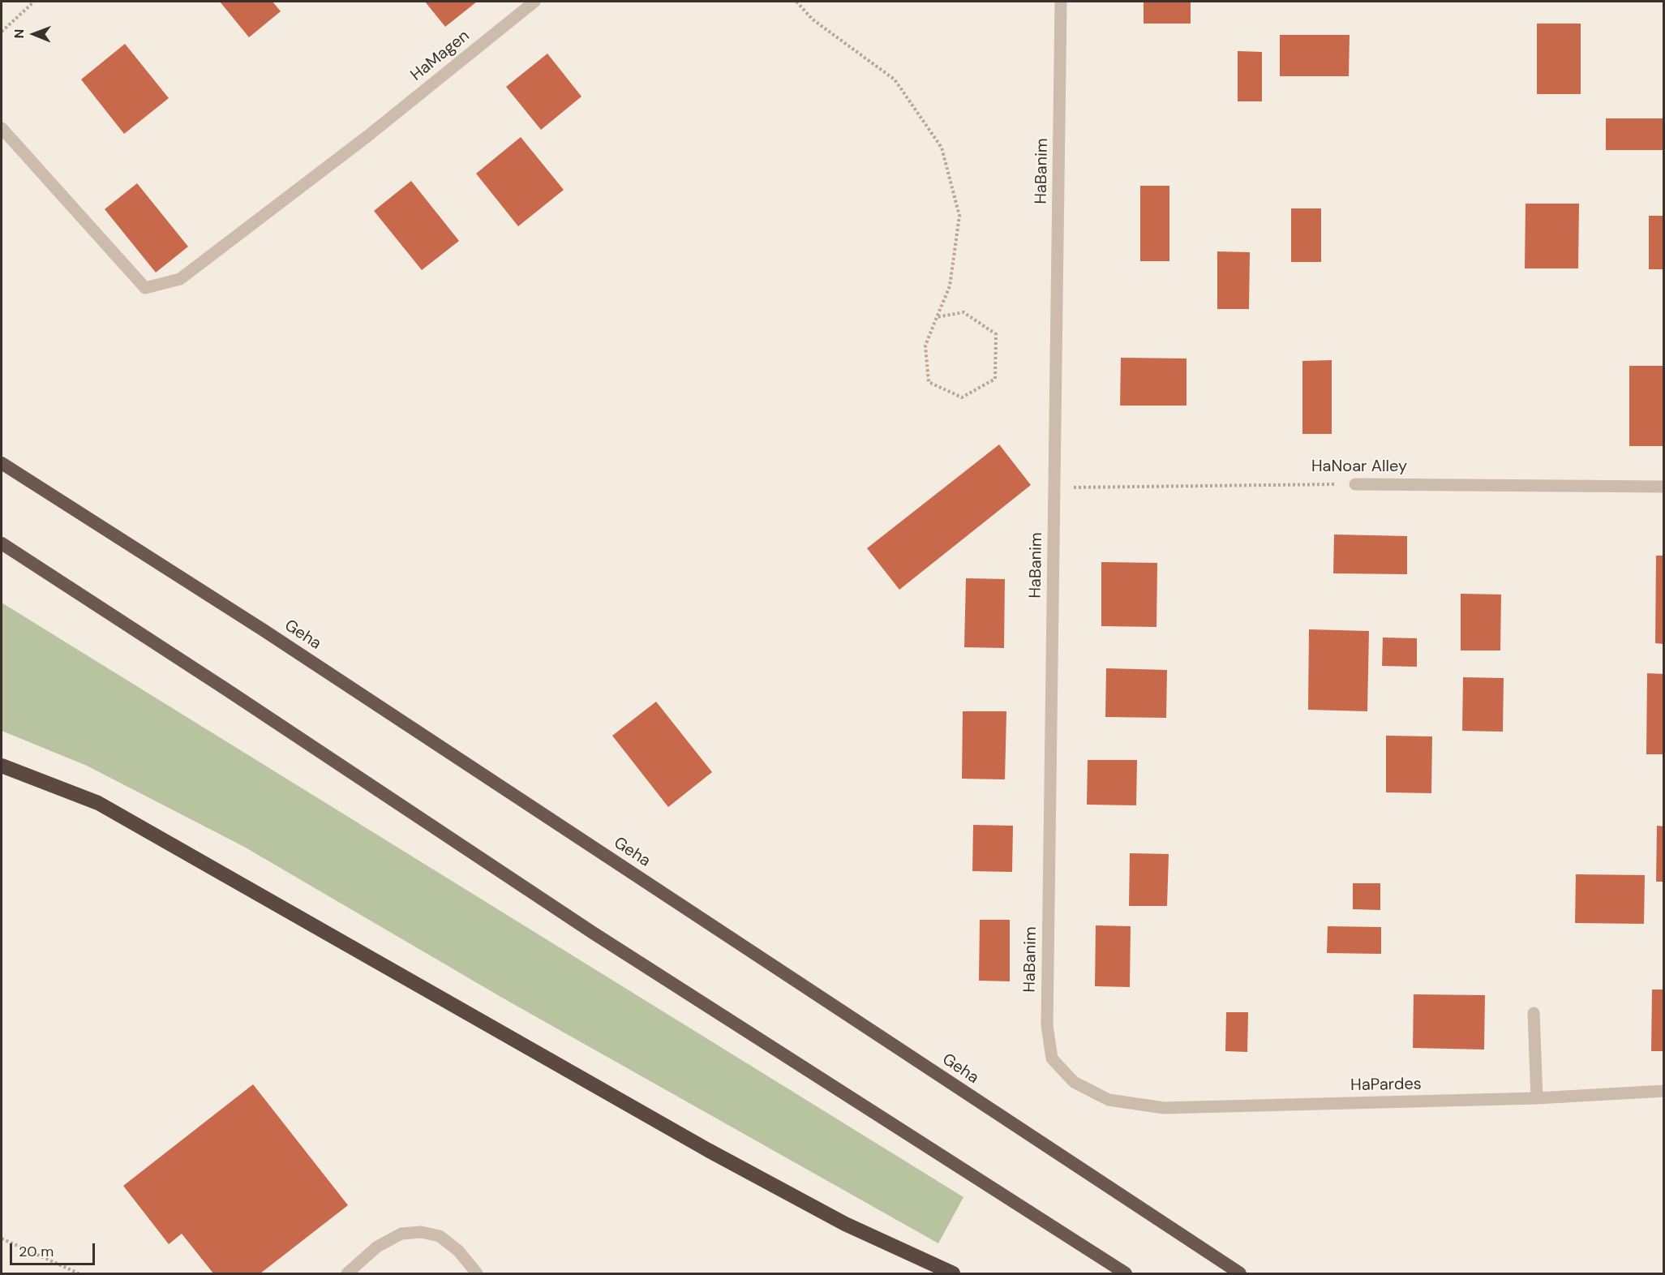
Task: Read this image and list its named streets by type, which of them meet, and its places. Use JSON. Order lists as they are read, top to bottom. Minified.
{"streets":{"highway":["Geha"],"street":["HaMagen","HaBanim","HaNoar Alley","HaPardes"]},"crossings":[["HaBanim","HaNoar Alley"],["HaBanim","HaPardes"]],"scale_bar":"20 m","north":"left"}
